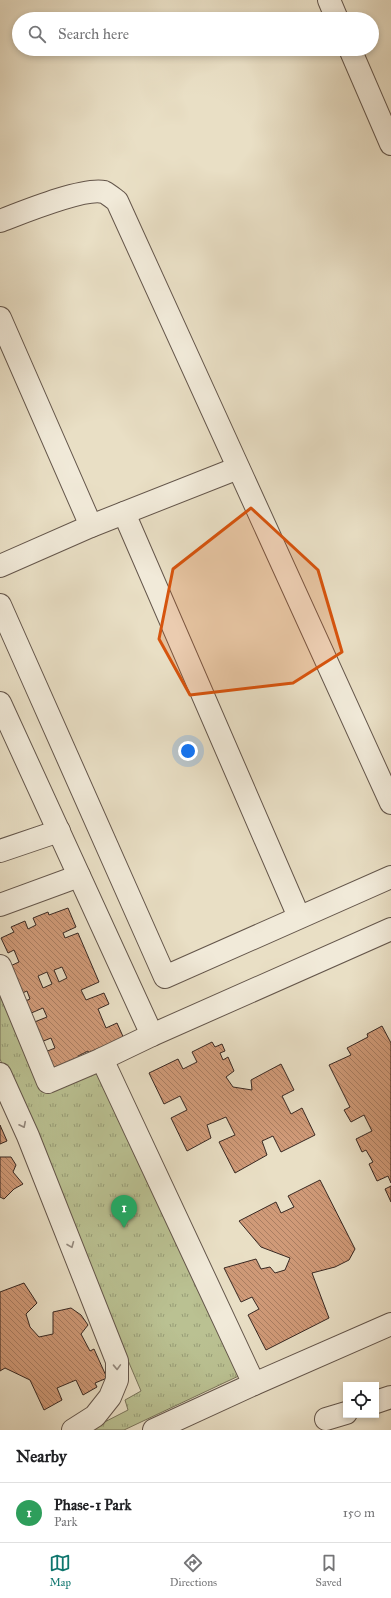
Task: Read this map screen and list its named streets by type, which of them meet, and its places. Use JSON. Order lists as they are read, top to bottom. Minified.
{"page":{"search":"Search here","pins":"1","heading":"Nearby","list":[{"mark":"1","name":"Phase-1 Park","note":"Park","value":"150 m"}],"nav":["Map","Directions","Saved"]}}
